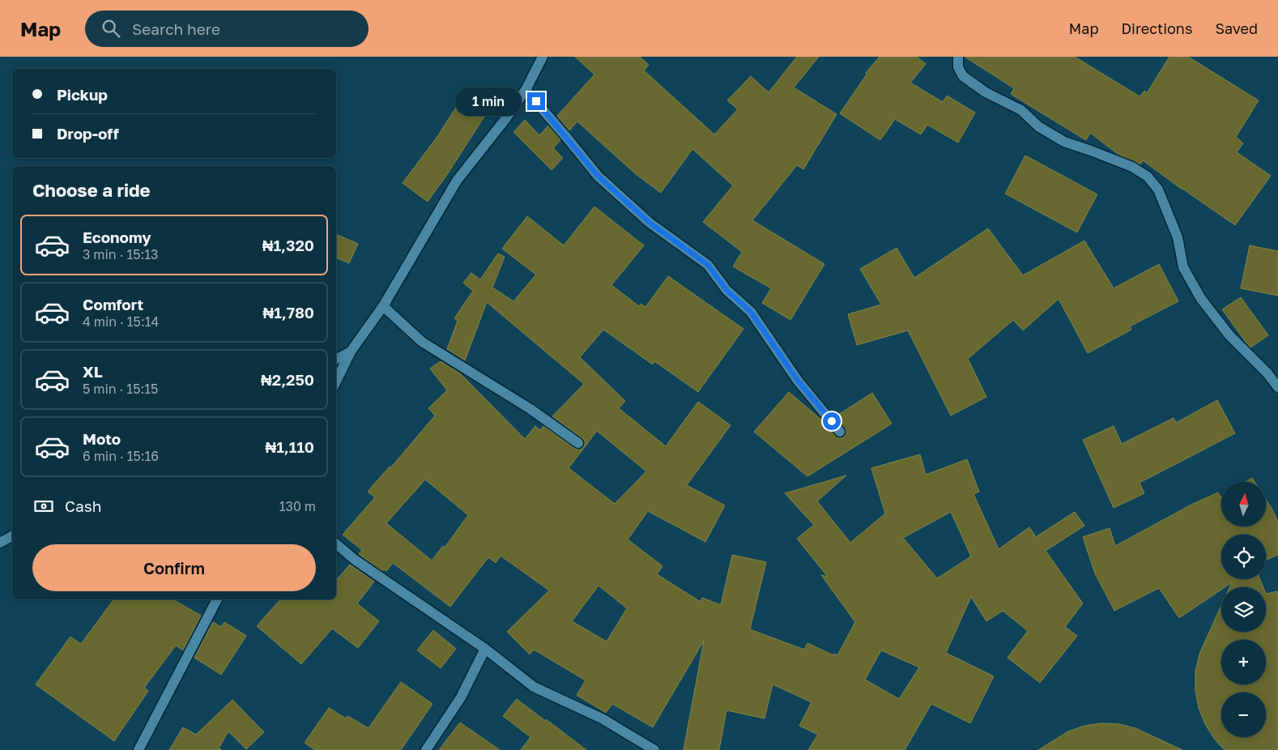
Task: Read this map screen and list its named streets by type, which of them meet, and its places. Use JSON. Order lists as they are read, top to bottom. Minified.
{"north":"top","page":{"header":"Map","search":"Search here","nav":["Map","Directions","Saved"],"banner":["Pickup","Drop-off"],"bubble":"1 min","heading":"Choose a ride","list":[{"name":"Economy","note":"3 min · 15:13","value":"₦1,320"},{"name":"Comfort","note":"4 min · 15:14","value":"₦1,780"},{"name":"XL","note":"5 min · 15:15","value":"₦2,250"},{"name":"Moto","note":"6 min · 15:16","value":"₦1,110"}],"map_buttons":["+","−"],"pay":["Cash","130 m"],"buttons":"Confirm"}}
